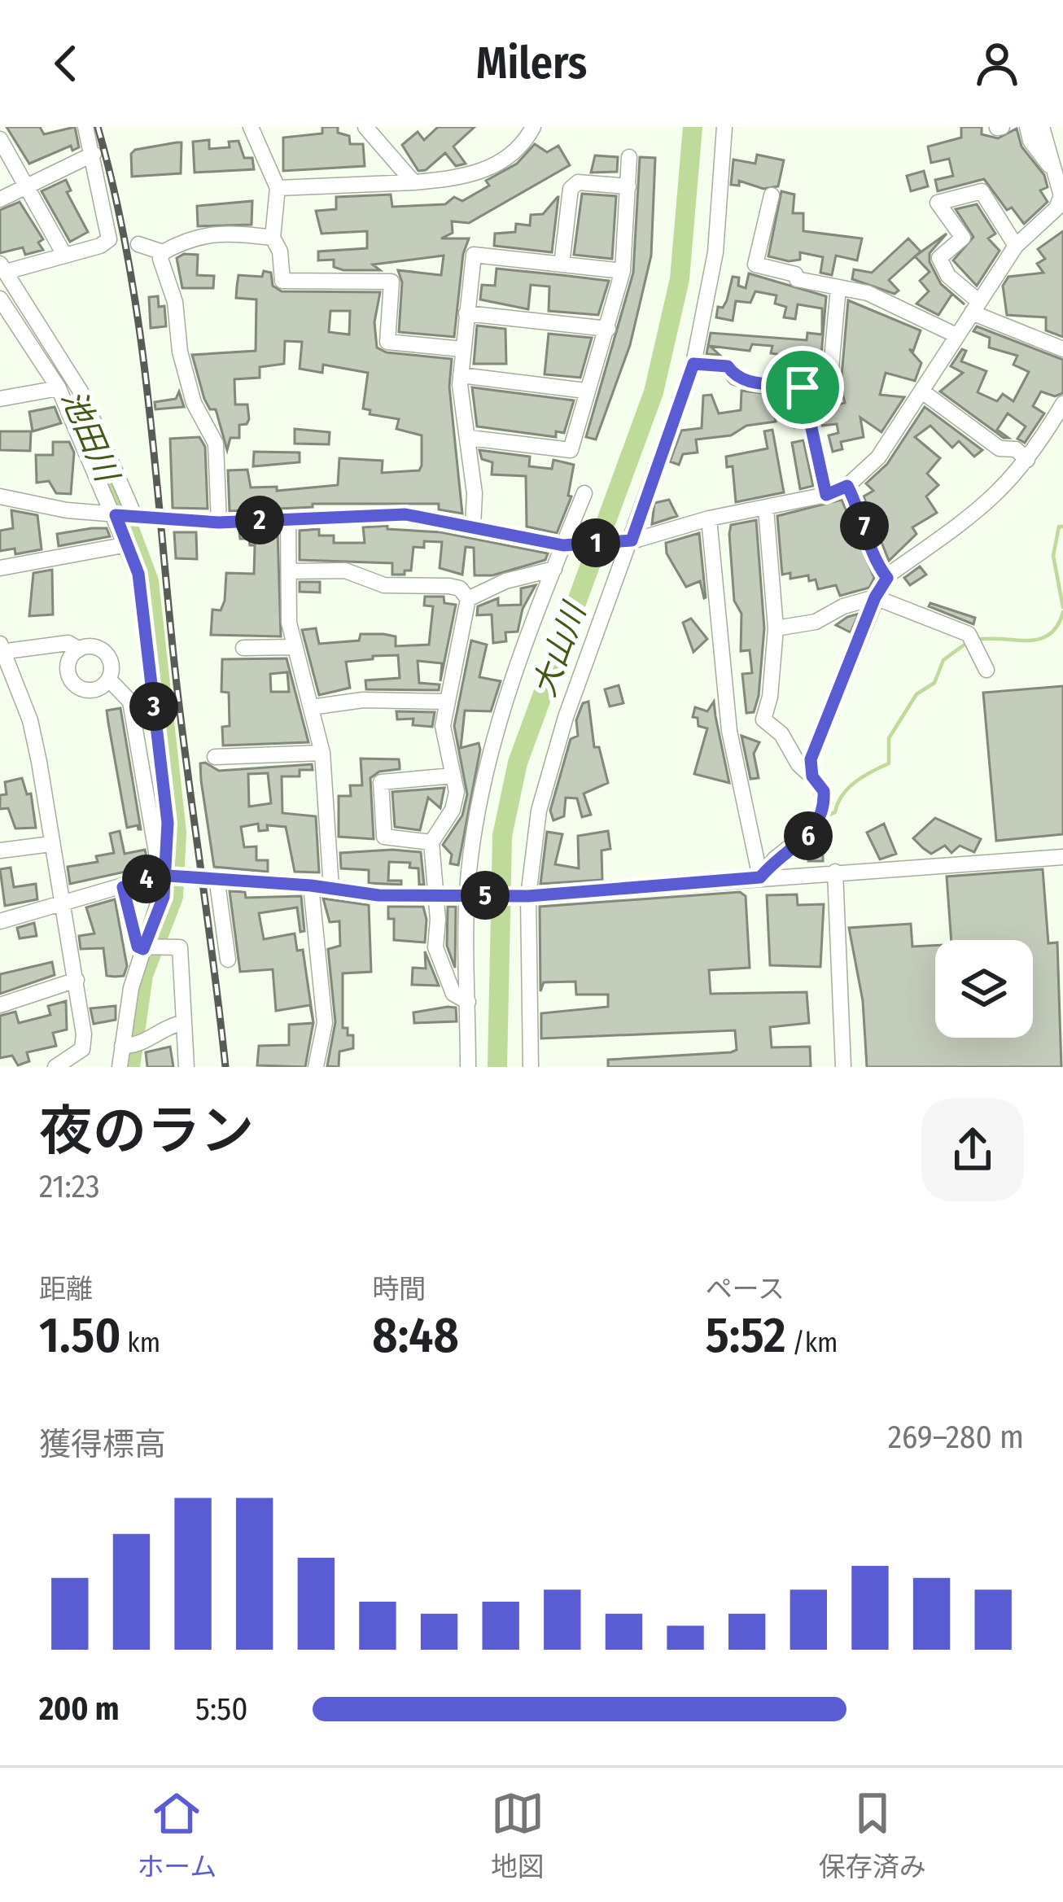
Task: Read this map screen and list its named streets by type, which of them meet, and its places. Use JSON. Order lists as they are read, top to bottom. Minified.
{"water":["池田川","大山川"],"page":{"header":"Milers","pins":["2","7","1","3","6","4","5"],"heading":["夜のラン","21:23"],"stats":[["距離","1.50 km"],["時間","8:48"],["ペース","5:52 /km"]],"chart":["獲得標高","269–280 m"],"list":[{"name":"200 m","note":"5:50"}],"tabs":["ホーム","地図","保存済み"]}}
